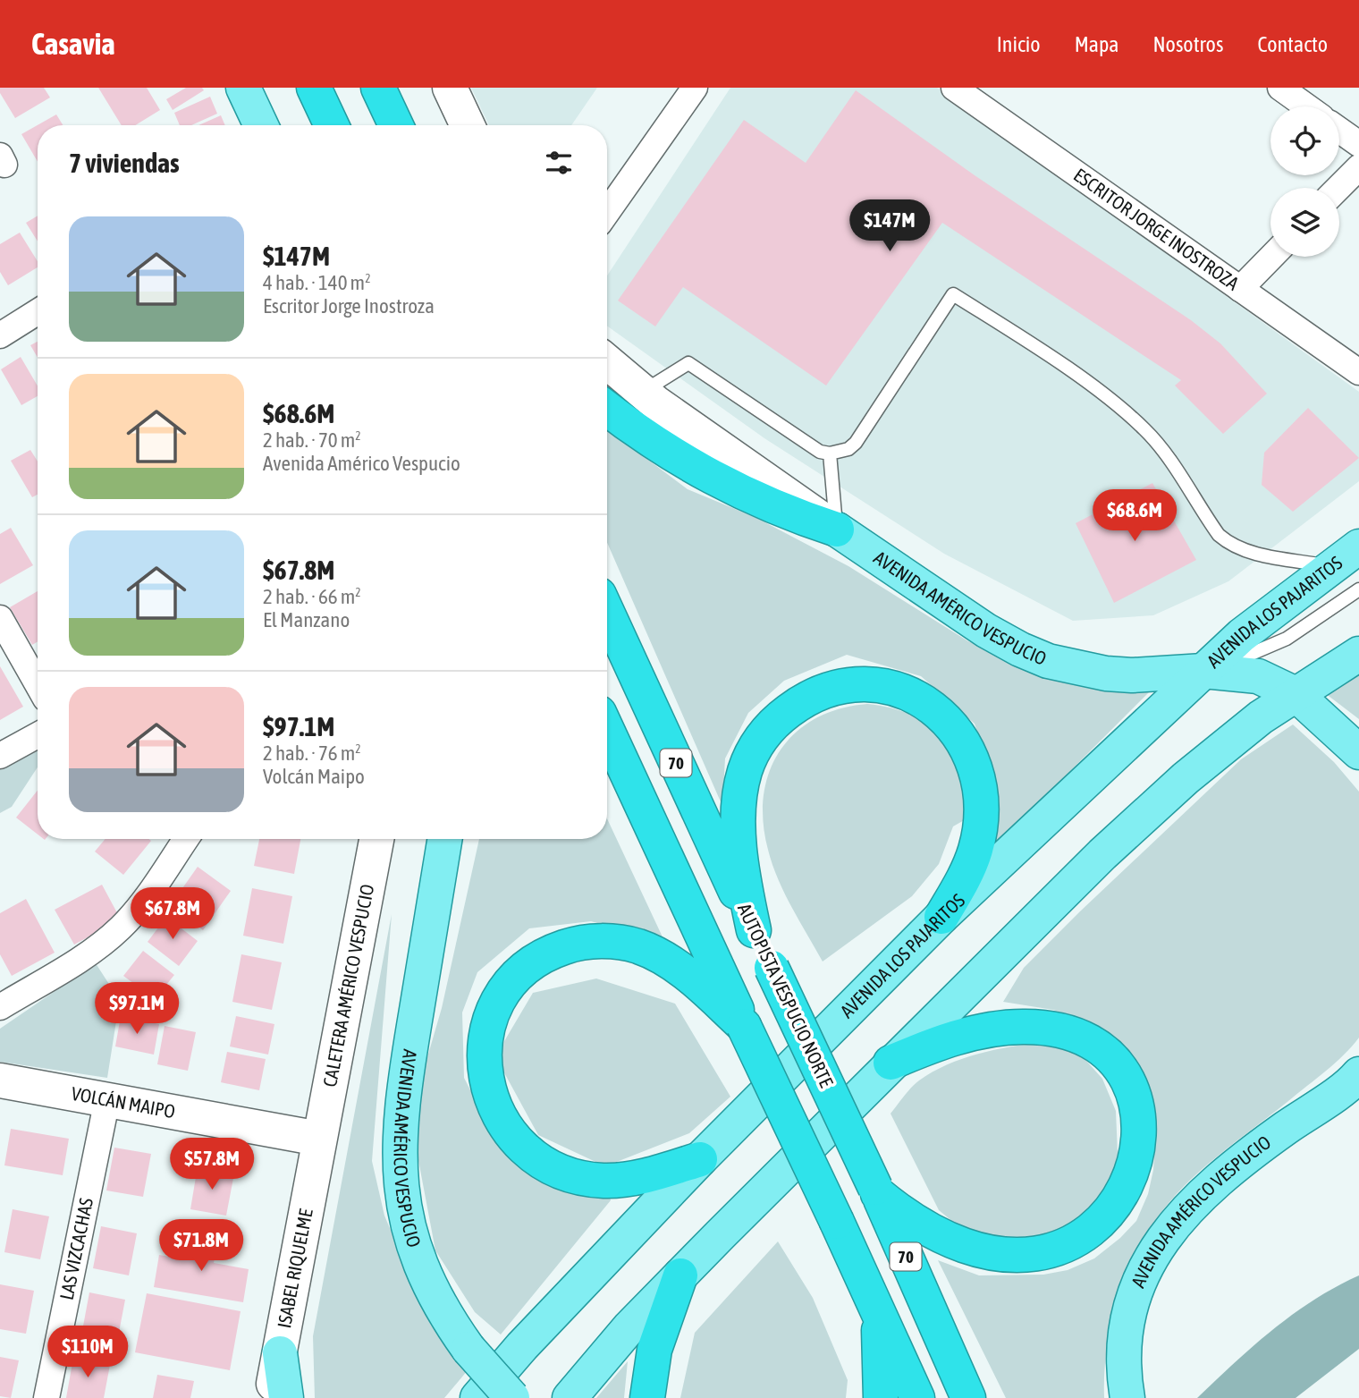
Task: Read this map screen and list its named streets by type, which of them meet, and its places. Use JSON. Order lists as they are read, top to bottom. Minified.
{"streets":{"highway":["70","AUTOPISTA VESPUCIO NORTE"],"main road":["AVENIDA AMÉRICO VESPUCIO","AVENIDA LOS PAJARITOS"],"street":["ESCRITOR JORGE INOSTROZA","CALETERA AMÉRICO VESPUCIO","VOLCÁN MAIPO","LAS VIZCACHAS","ISABEL RIQUELME"]},"crossings":[["AVENIDA AMÉRICO VESPUCIO","AVENIDA LOS PAJARITOS"],["CALETERA AMÉRICO VESPUCIO","VOLCÁN MAIPO"],["CALETERA AMÉRICO VESPUCIO","ISABEL RIQUELME"],["VOLCÁN MAIPO","LAS VIZCACHAS"],["VOLCÁN MAIPO","ISABEL RIQUELME"]],"page":{"header":"Casavia","nav":["Inicio","Mapa","Nosotros","Contacto"],"heading":"7 viviendas","price":["$147M","$68.6M","$67.8M","$97.1M","$57.8M","$71.8M","$110M"],"list":[{"name":"$147M","note":"4 hab. · 140 m² · Escritor Jorge Inostroza"},{"name":"$68.6M","note":"2 hab. · 70 m² · Avenida Américo Vespucio"},{"name":"$67.8M","note":"2 hab. · 66 m² · El Manzano"},{"name":"$97.1M","note":"2 hab. · 76 m² · Volcán Maipo"}]}}
